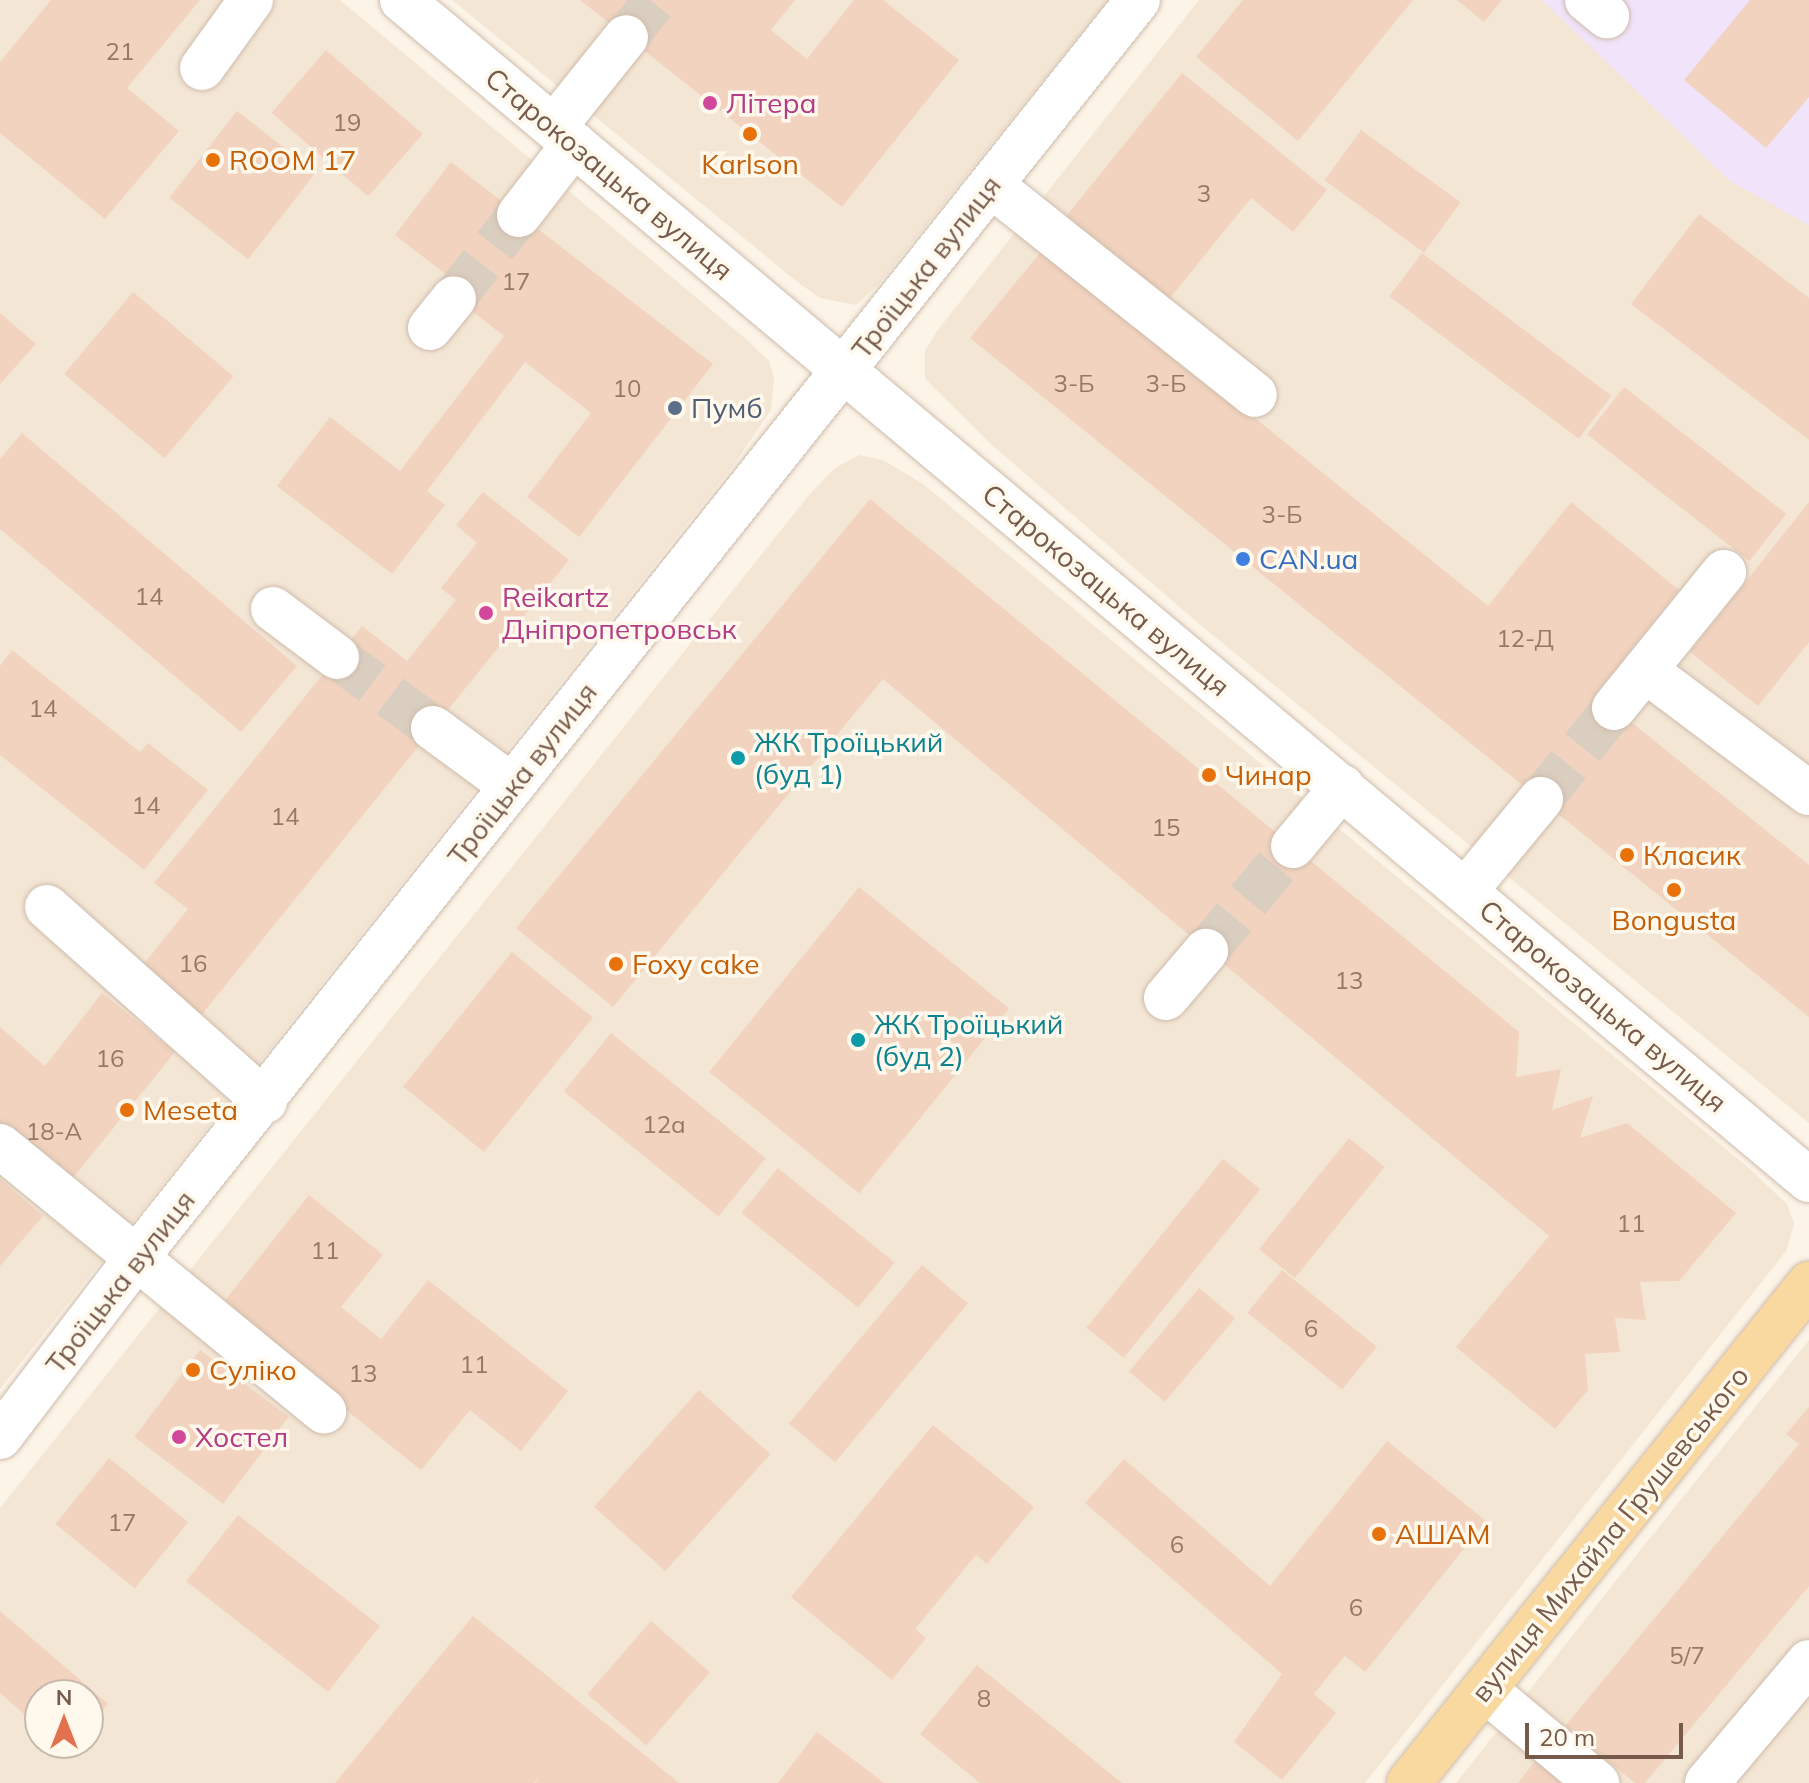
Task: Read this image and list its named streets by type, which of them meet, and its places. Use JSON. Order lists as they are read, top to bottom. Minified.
{"streets":{"main road":["вулиця Михайла Грушевського"],"street":["Старокозацька вулиця","Троїцька вулиця"]},"crossings":[["Старокозацька вулиця","Троїцька вулиця"]],"places":["Літера","Karlson","ROOM 17","Пумб","CAN.ua","Reikartz Дніпропетровськ","ЖК Троїцький (буд 1)","Чинар","Класик","Bongusta","Foxy cake","ЖК Троїцький (буд 2)","Meseta","Суліко","Хостел","АШАМ"],"house_numbers":["21","19","3","17","3-Б","3-Б","10","3-Б","14","12-Д","14","14","14","15","16","13","16","12а","18-А","11","11","6","11","13","17","6","6","5/7","8"],"scale_bar":"20 m","north":"top"}
